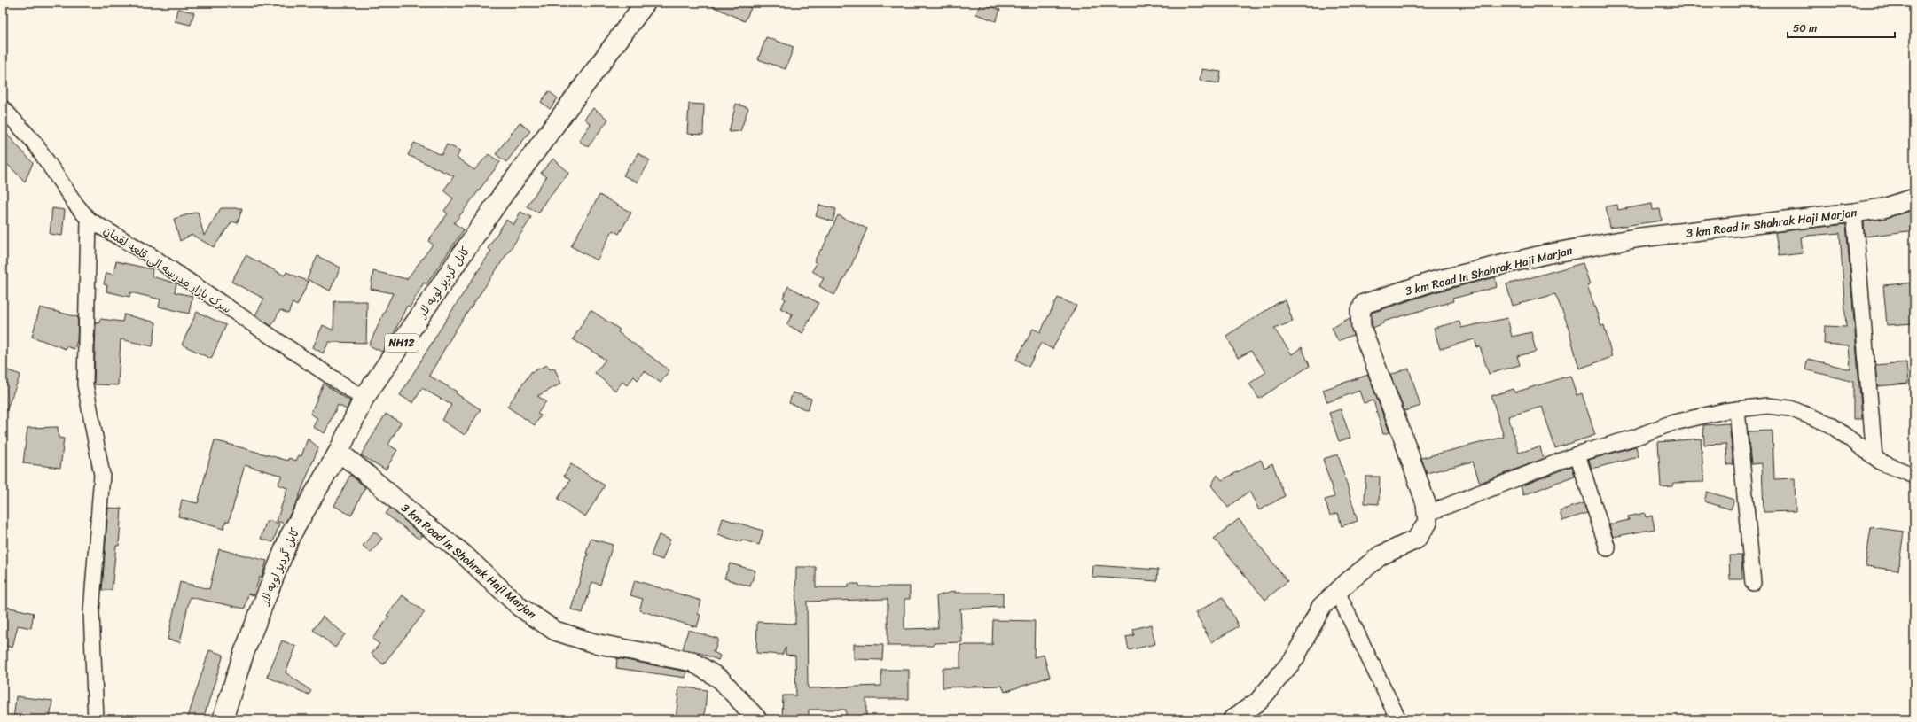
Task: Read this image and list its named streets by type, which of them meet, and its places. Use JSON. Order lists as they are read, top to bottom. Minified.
{"streets":{"highway":["کابل گردیز لویه لار","NH12"],"street":["3 km Road in Shahrak Haji Marjan","سرک بازار مدرسه الی قلعه لقمان"]},"crossings":[["3 km Road in Shahrak Haji Marjan","کابل گردیز لویه لار"],["سرک بازار مدرسه الی قلعه لقمان","کابل گردیز لویه لار"]],"scale_bar":"50 m"}
